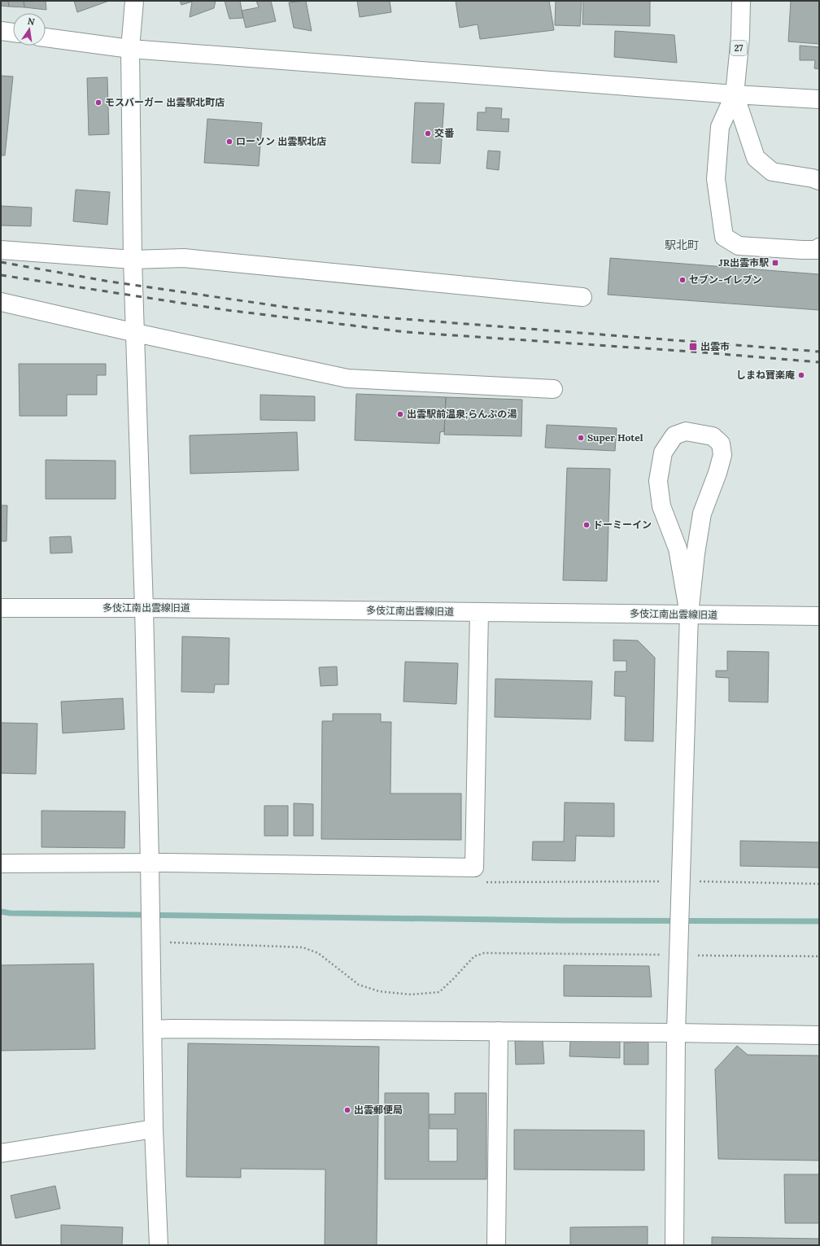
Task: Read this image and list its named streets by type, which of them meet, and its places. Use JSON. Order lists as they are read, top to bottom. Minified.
{"streets":{"street":["27","多伎江南出雲線旧道"]},"districts":["駅北町"],"places":{"other":["モスバーガー 出雲駅北町店","交番","ローソン 出雲駅北店","セブン-イレブン","しまね寶楽庵","出雲駅前温泉;らんぷの湯","Super Hotel","ドーミーイン","出雲郵便局"],"transit":["JR出雲市駅","出雲市"]},"north":"top"}
